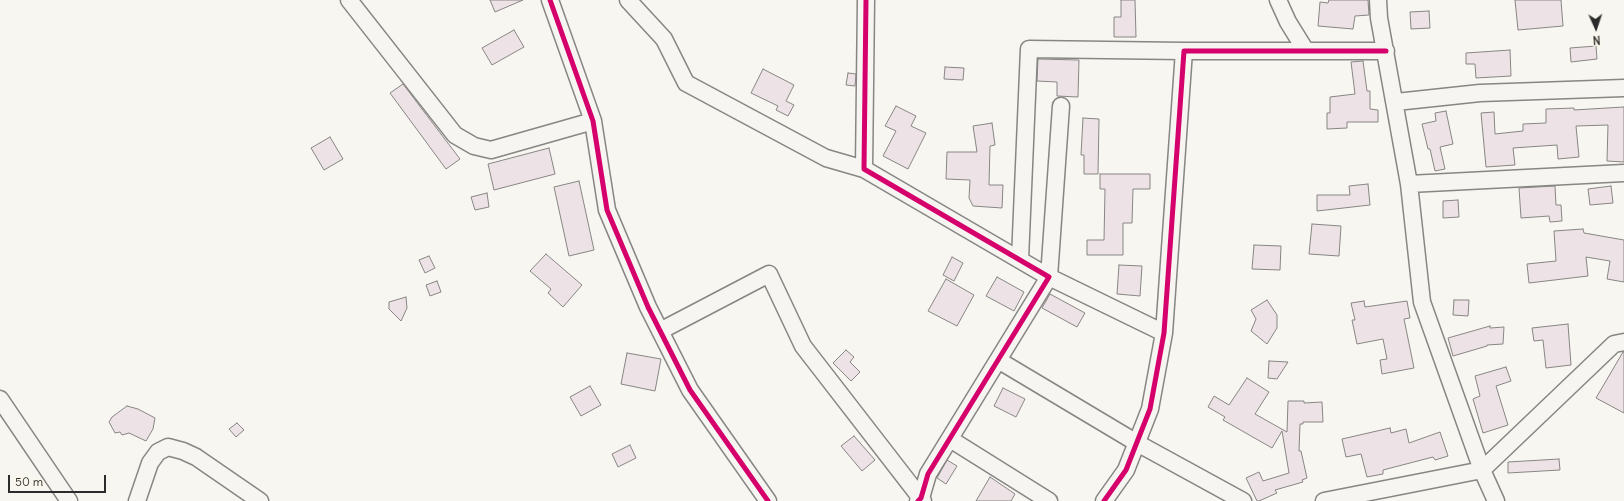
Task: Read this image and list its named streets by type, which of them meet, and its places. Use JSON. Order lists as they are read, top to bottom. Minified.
{"scale_bar":"50 m","north":"bottom"}
